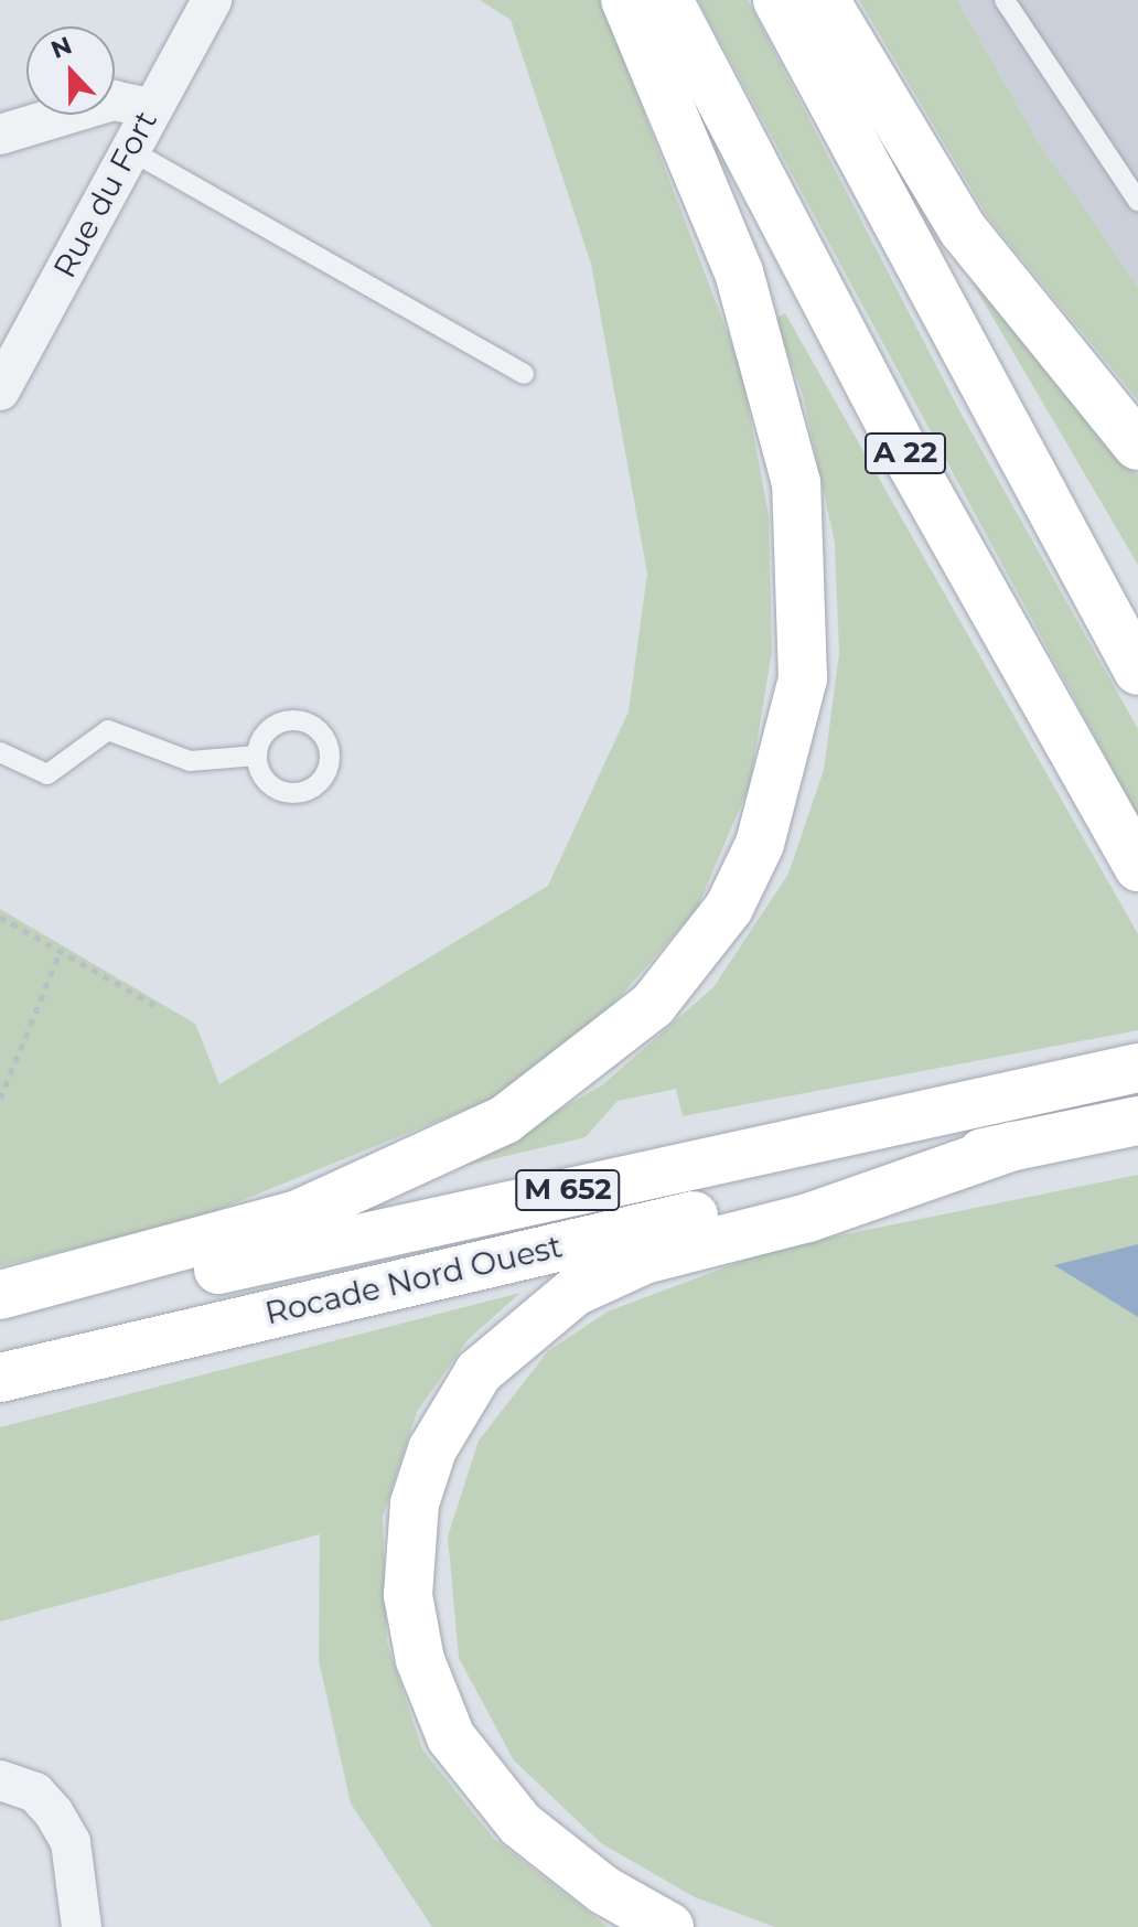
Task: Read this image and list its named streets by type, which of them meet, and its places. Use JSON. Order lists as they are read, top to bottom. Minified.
{"streets":{"highway":["A 22","M 652","Rocade Nord Ouest"],"street":["Rue du Fort"]},"north":"top"}
